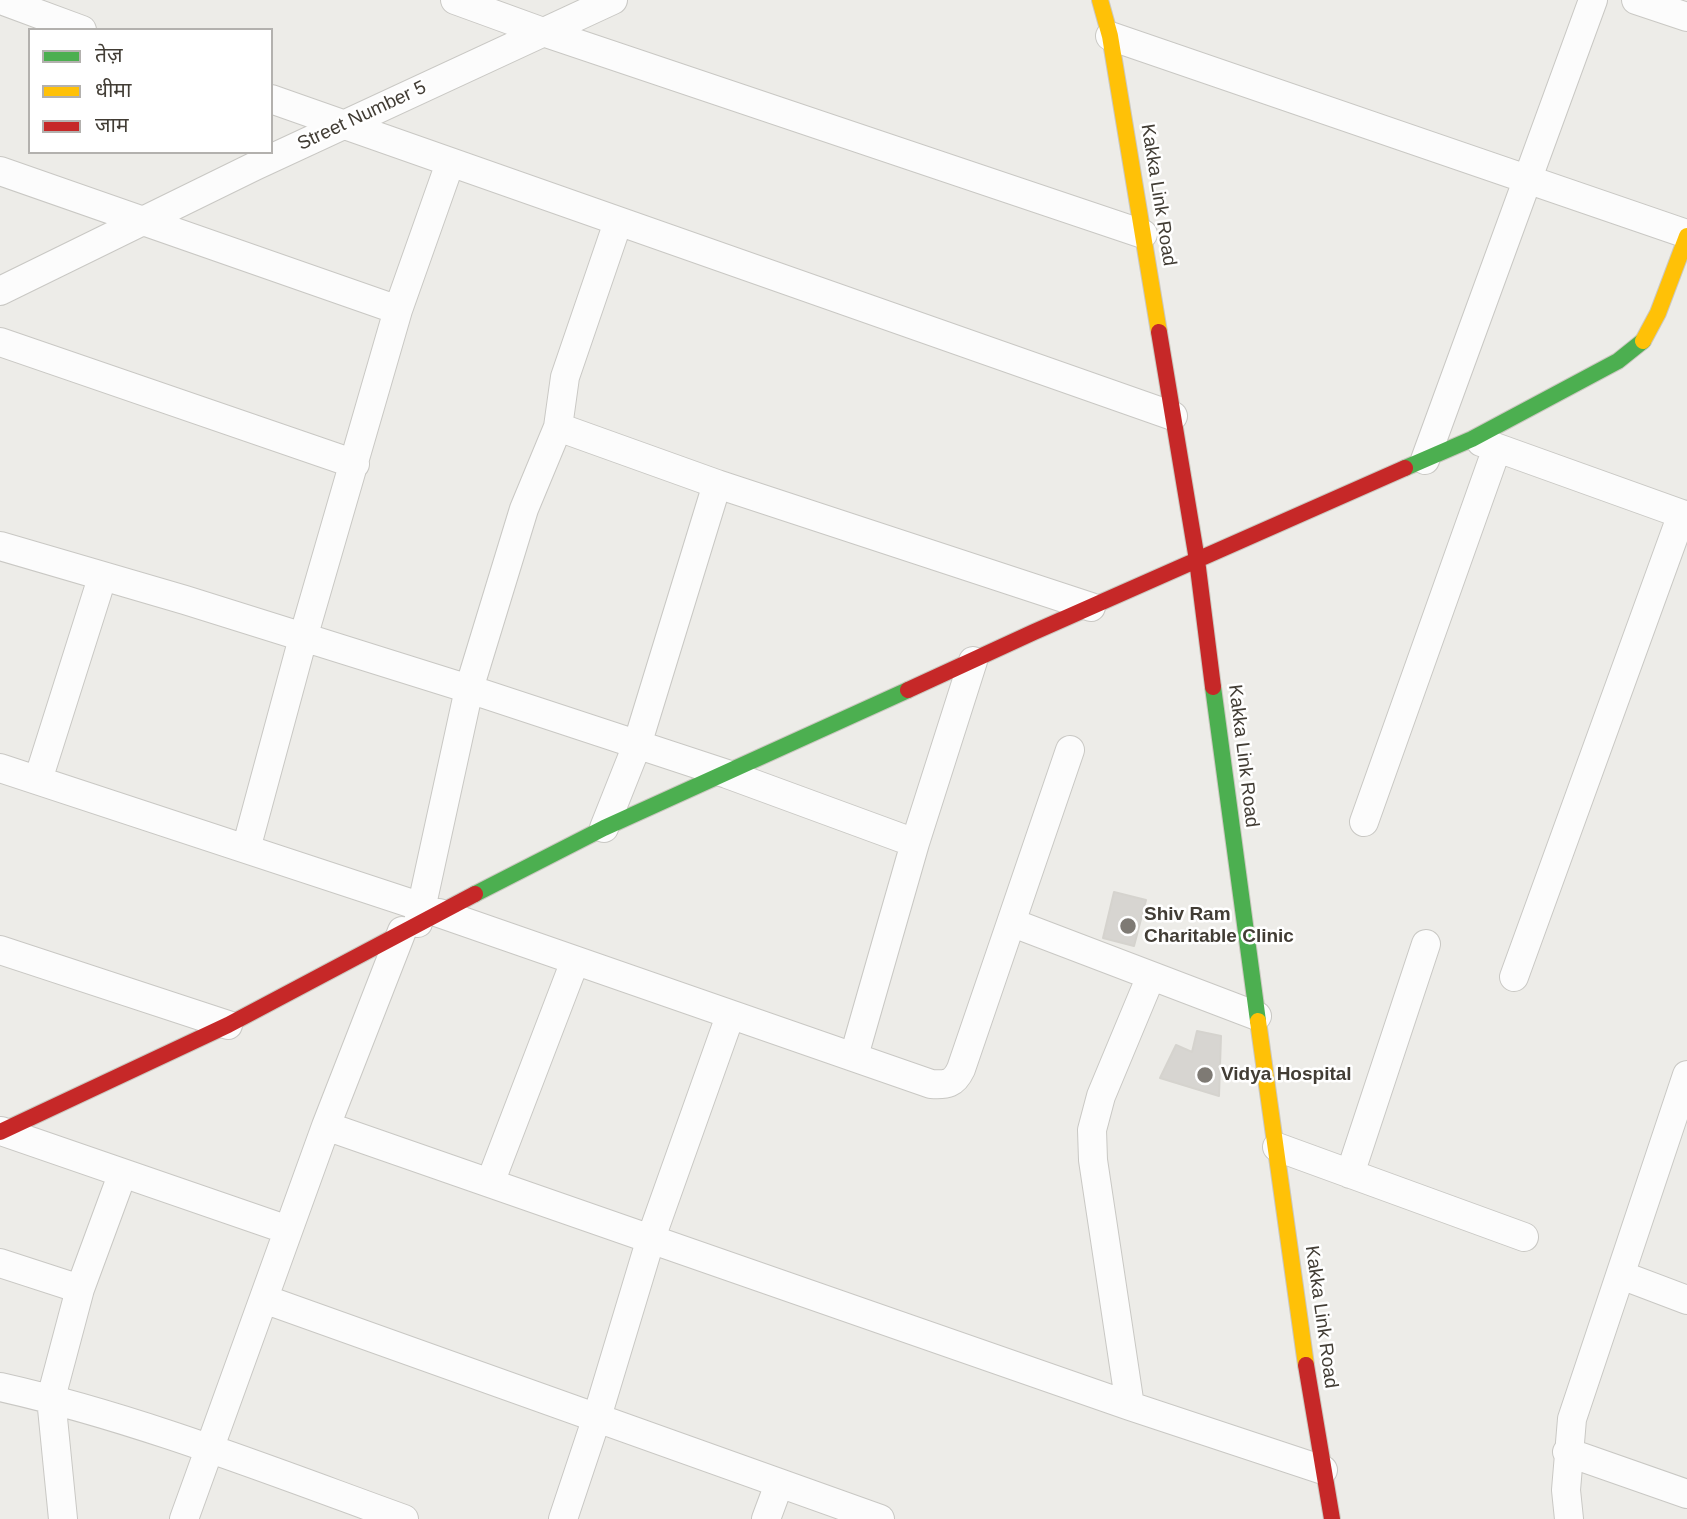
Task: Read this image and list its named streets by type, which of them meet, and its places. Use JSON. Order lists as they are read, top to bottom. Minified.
{"streets":{"street":["Street Number 5","Kakka Link Road"]},"places":["Shiv Ram Charitable Clinic","Vidya Hospital"],"legend":["तेज़","धीमा","जाम"]}
